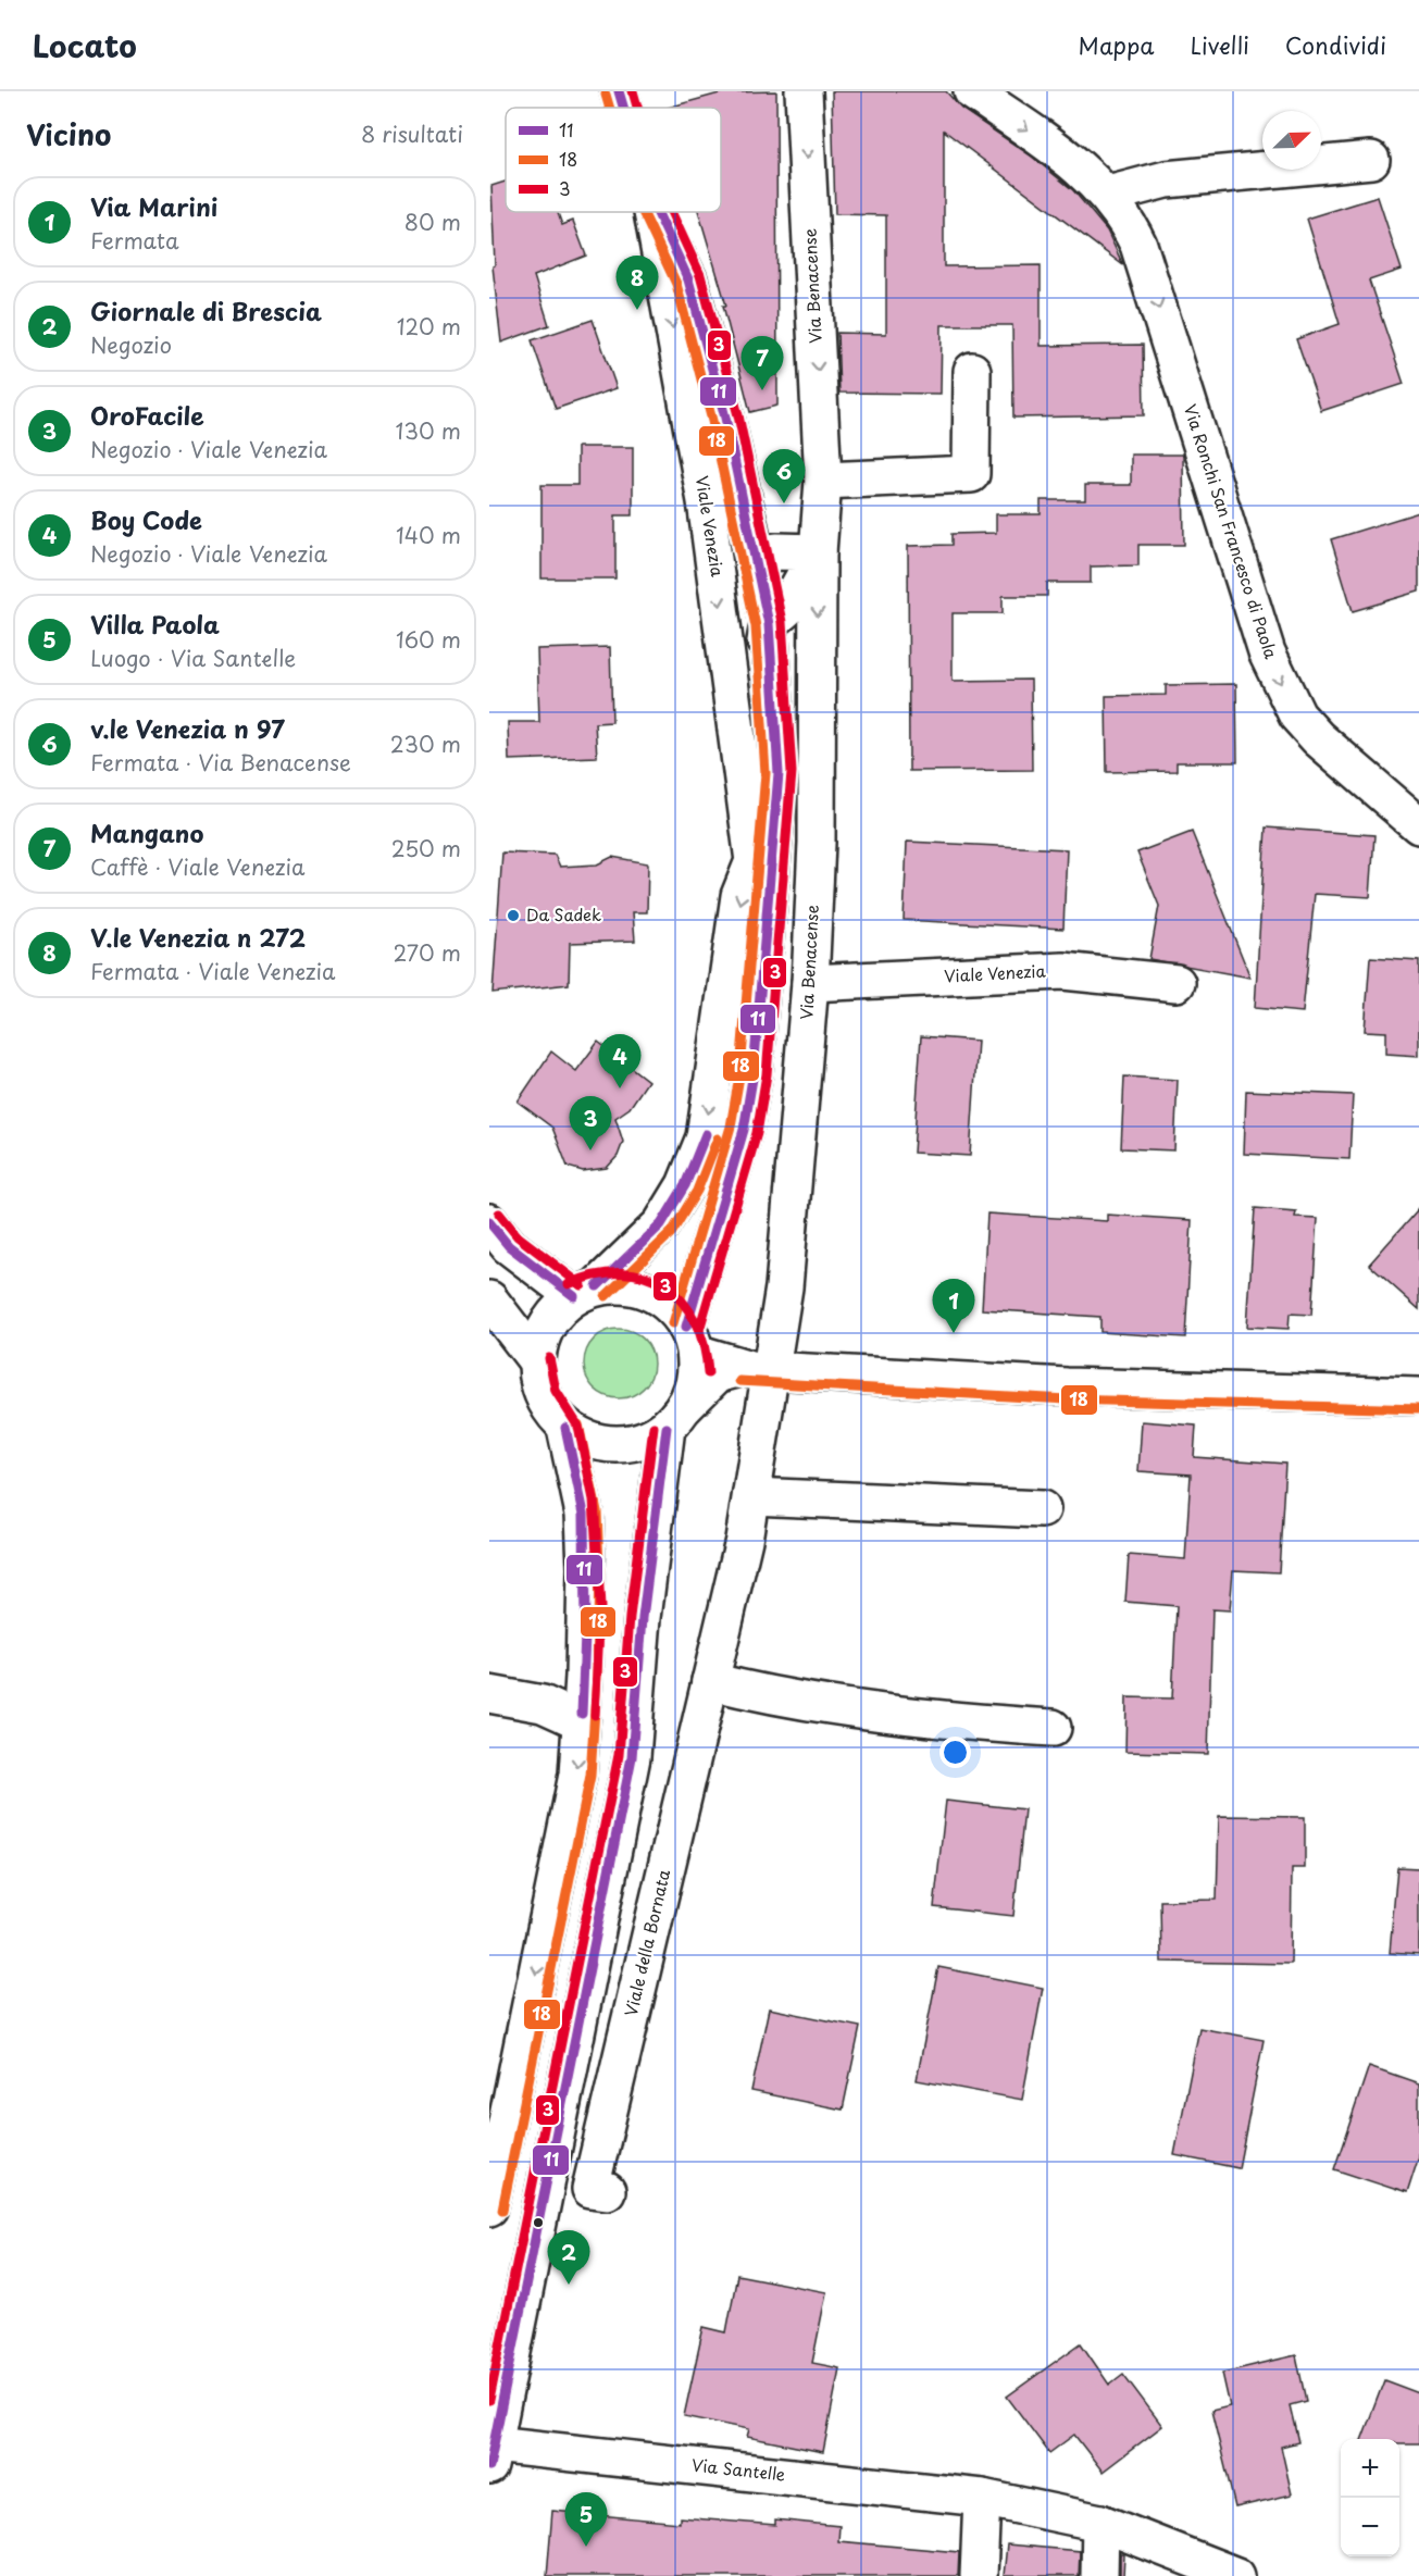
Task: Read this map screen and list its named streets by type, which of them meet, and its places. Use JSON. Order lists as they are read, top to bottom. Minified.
{"streets":{"street":["Via Benacense","Viale Venezia","Via Ronchi San Francesco di Paola","Viale della Bornata","Via Santelle"]},"crossings":[["Via Benacense","Viale Venezia"],["Via Benacense","Viale della Bornata"]],"one_way":["Via Benacense","Via Ronchi San Francesco di Paola"],"places":["Da Sadek"],"lines":["transit line 11","transit line 3","transit line 18"],"legend":["11","18","3"],"north":"top right","page":{"header":"Locato","nav":["Mappa","Livelli","Condividi"],"heading":["Vicino","8 risultati"],"list":[{"mark":"1","name":"Via Marini","note":"Fermata","value":"80 m"},{"mark":"2","name":"Giornale di Brescia","note":"Negozio","value":"120 m"},{"mark":"3","name":"OroFacile","note":"Negozio · Viale Venezia","value":"130 m"},{"mark":"4","name":"Boy Code","note":"Negozio · Viale Venezia","value":"140 m"},{"mark":"5","name":"Villa Paola","note":"Luogo · Via Santelle","value":"160 m"},{"mark":"6","name":"v.le Venezia n 97","note":"Fermata · Via Benacense","value":"230 m"},{"mark":"7","name":"Mangano","note":"Caffè · Viale Venezia","value":"250 m"},{"mark":"8","name":"V.le Venezia n 272","note":"Fermata · Viale Venezia","value":"270 m"}],"pins":["8","7","6","4","3","1","2","5"],"map_buttons":["+","−"]}}
